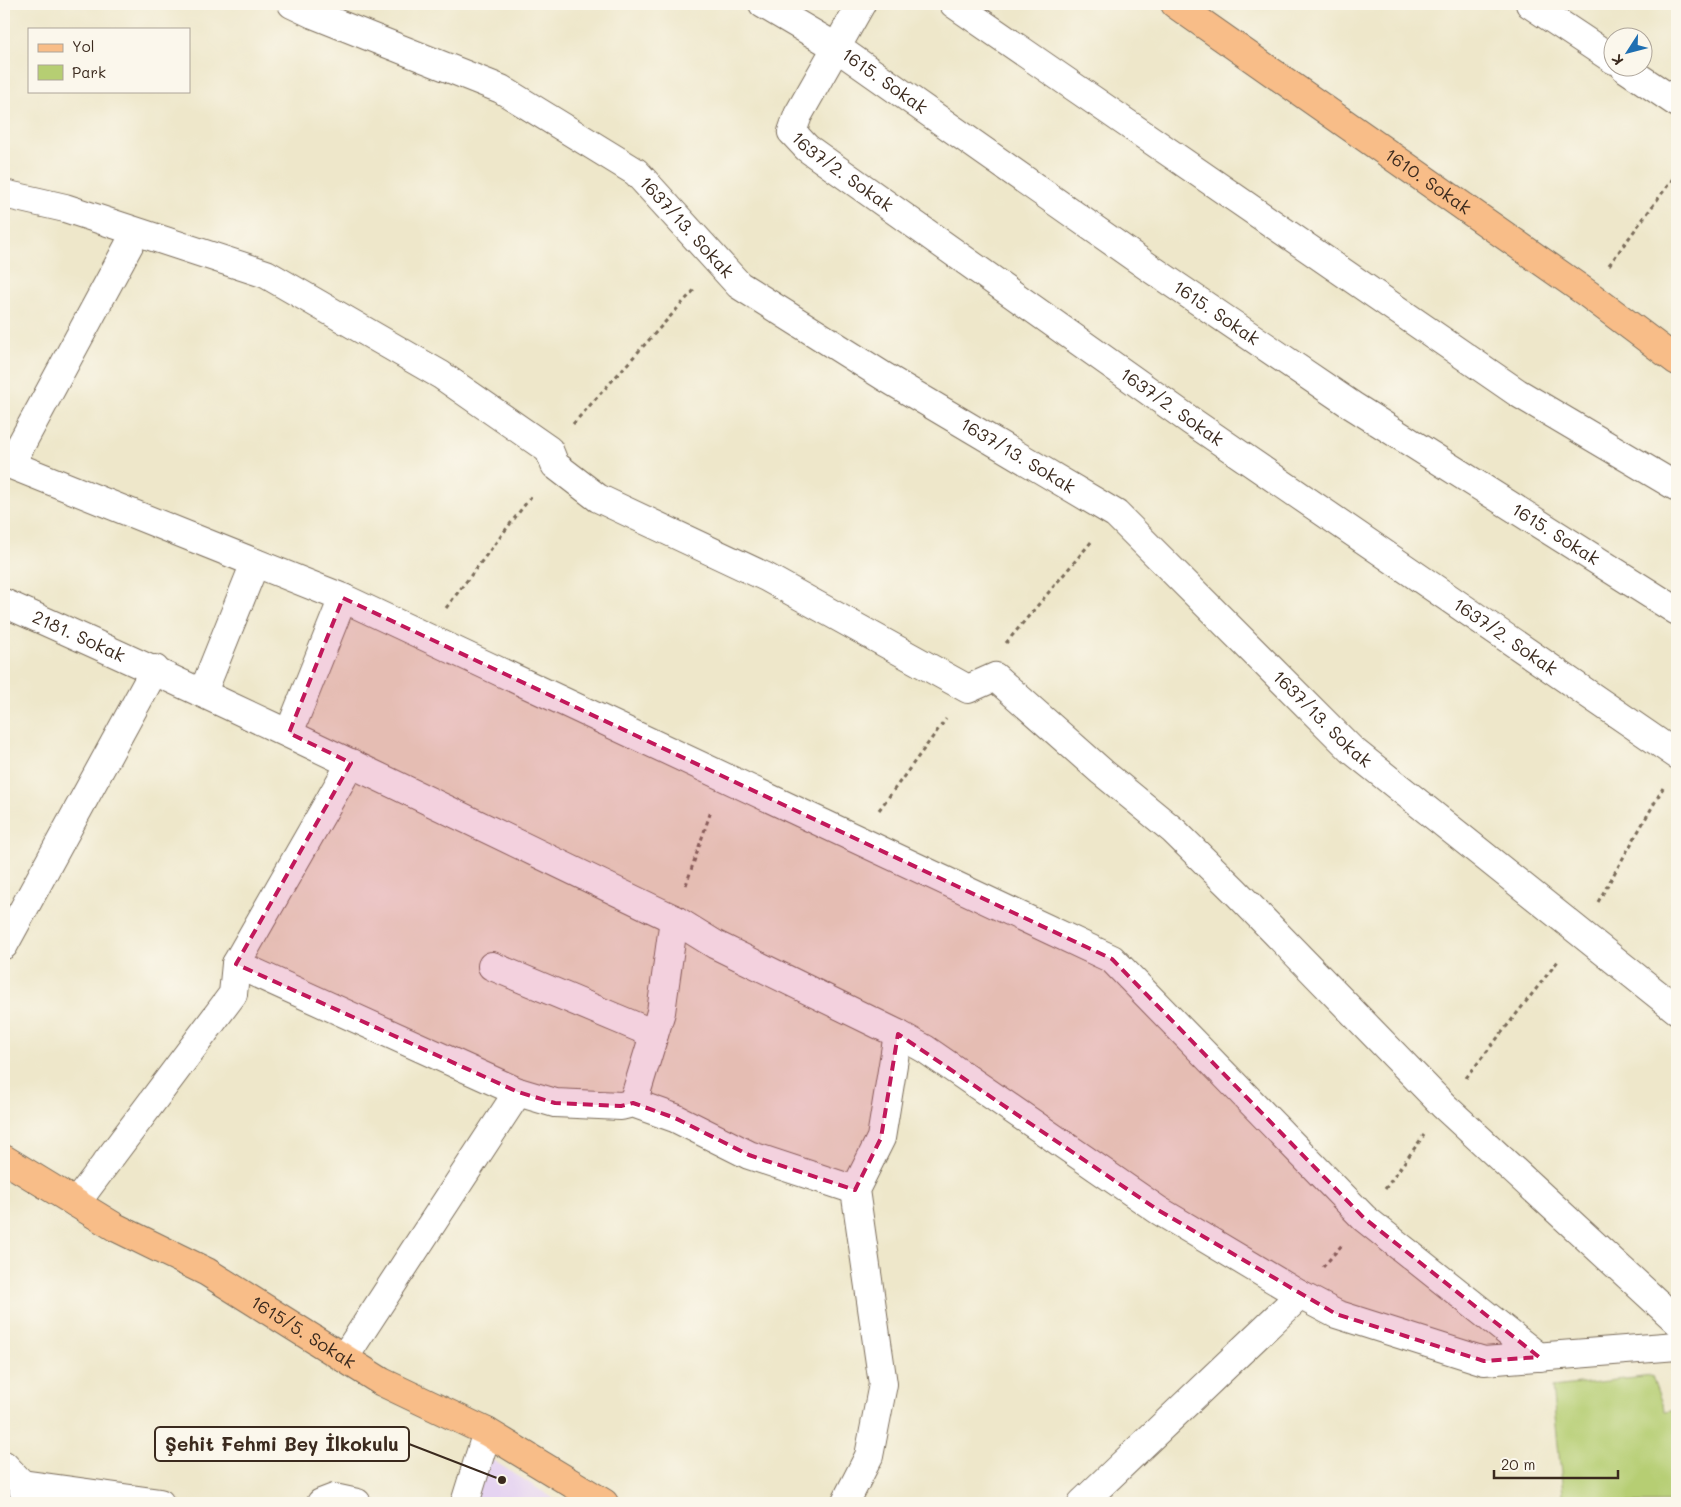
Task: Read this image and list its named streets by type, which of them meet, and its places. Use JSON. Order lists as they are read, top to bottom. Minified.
{"streets":{"main road":["1610. Sokak","1615/5. Sokak"],"street":["1615. Sokak","1637/2. Sokak","1637/13. Sokak","2181. Sokak"]},"crossings":[["1615. Sokak","1637/2. Sokak"]],"places":["Şehit Fehmi Bey İlkokulu"],"legend":["Yol","Park"],"scale_bar":"20 m","north":"bottom left"}
